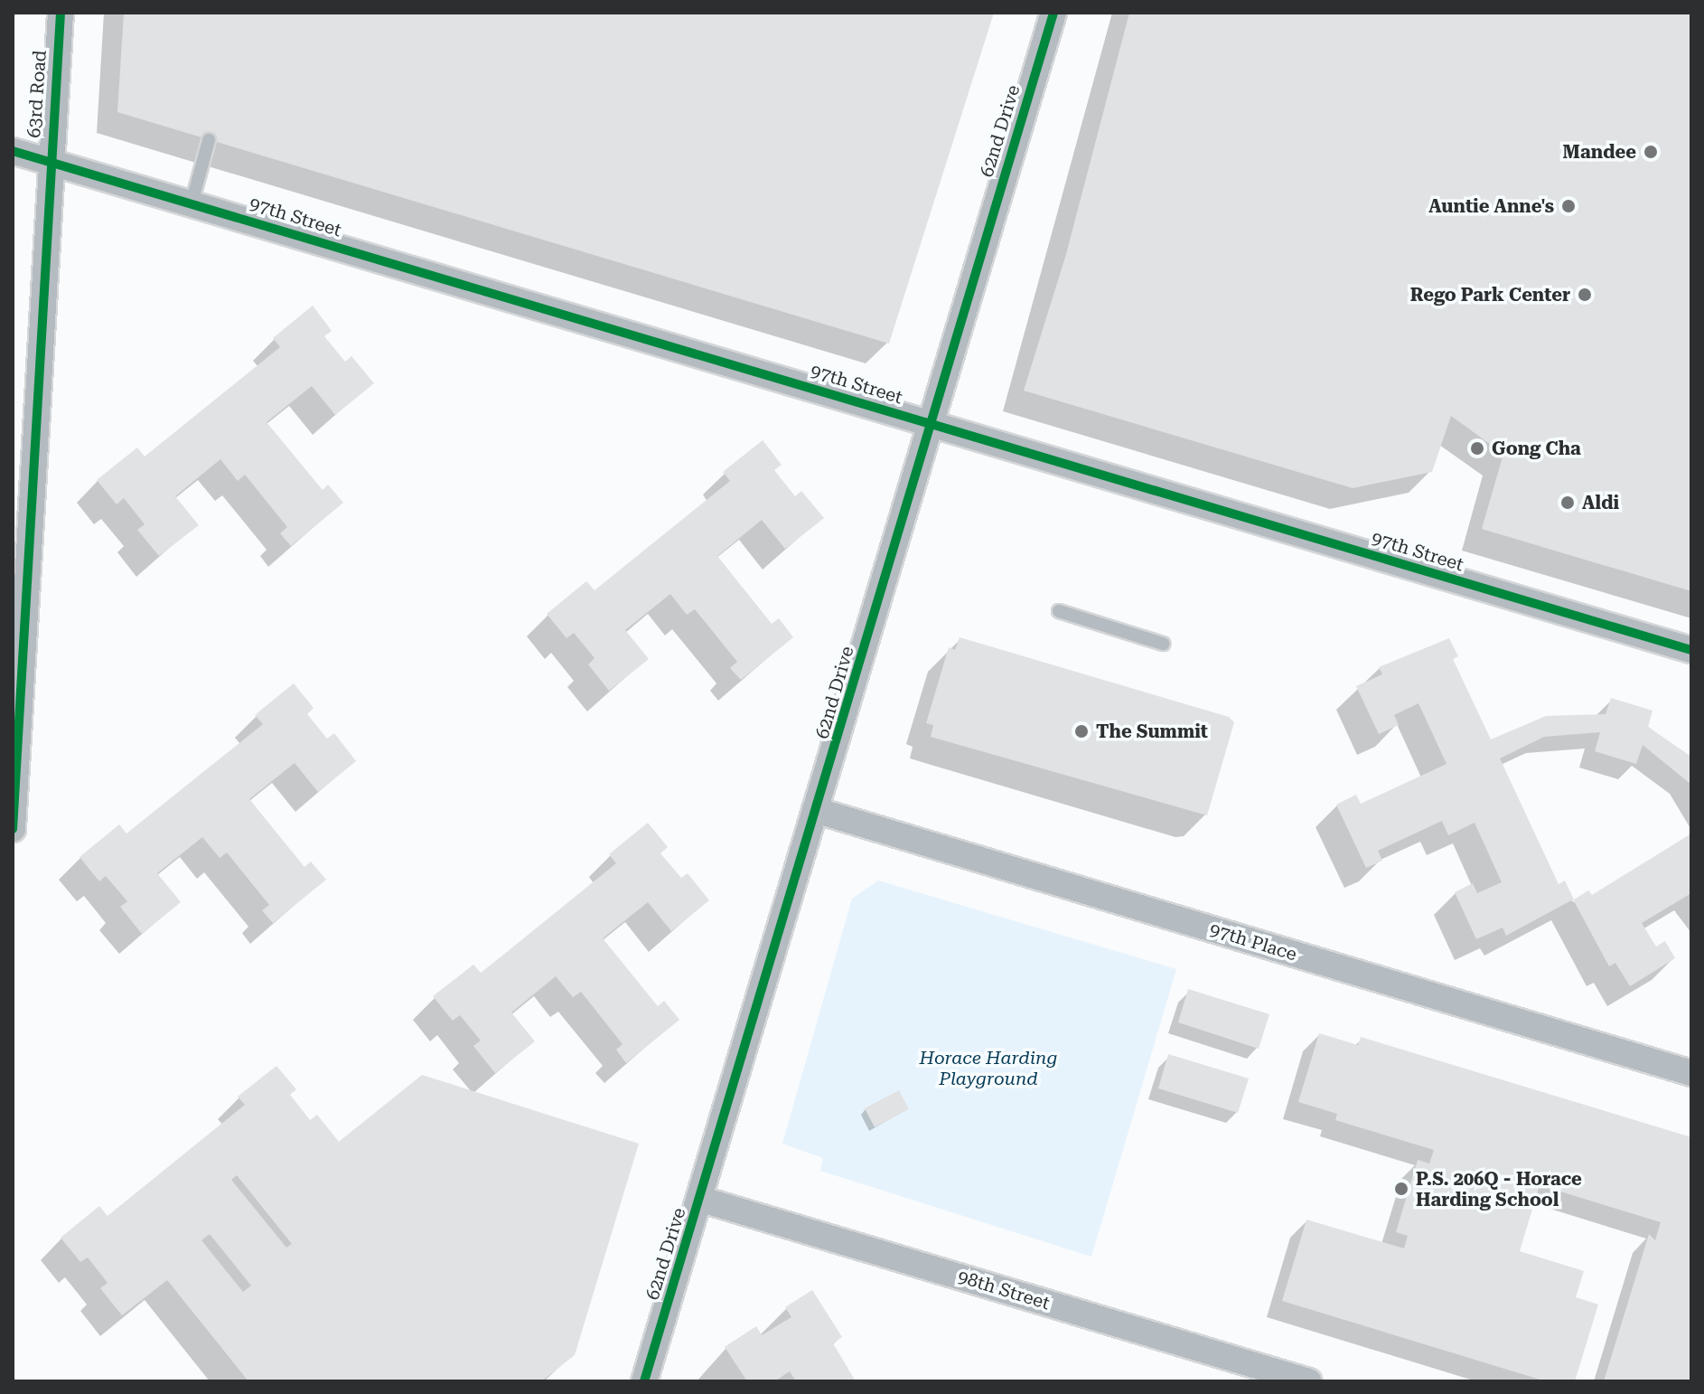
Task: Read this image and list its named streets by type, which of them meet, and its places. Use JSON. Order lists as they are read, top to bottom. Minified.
{"streets":{"street":["63rd Road","62nd Drive","97th Street","97th Place","98th Street"]},"crossings":[["63rd Road","97th Street"],["62nd Drive","97th Street"],["62nd Drive","97th Place"],["62nd Drive","98th Street"]],"parks":["Horace Harding Playground"],"places":["Mandee","Auntie Anne's","Rego Park Center","Gong Cha","Aldi","The Summit","P.S. 206Q - Horace Harding School"]}
